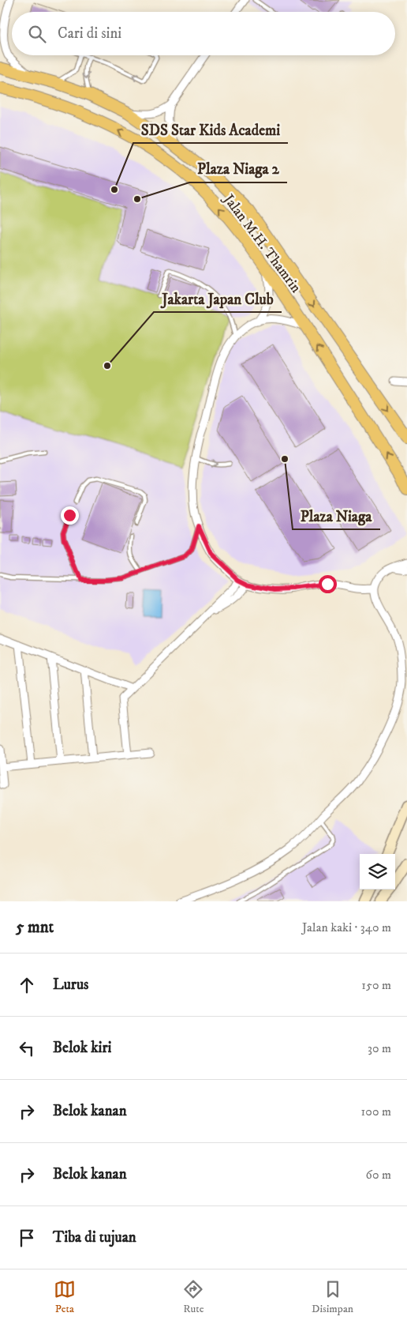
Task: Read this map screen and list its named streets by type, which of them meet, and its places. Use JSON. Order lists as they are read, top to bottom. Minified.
{"streets":{"main road":["Jalan M.H. Thamrin"]},"places":["SDS Star Kids Academi","Plaza Niaga 2","Jakarta Japan Club","Plaza Niaga"],"page":{"search":"Cari di sini","heading":["5 mnt","Jalan kaki · 340 m"],"list":[["Lurus","150 m"],["Belok kiri","30 m"],["Belok kanan","100 m"],["Belok kanan","60 m"],"Tiba di tujuan"],"nav":["Peta","Rute","Disimpan"]}}
